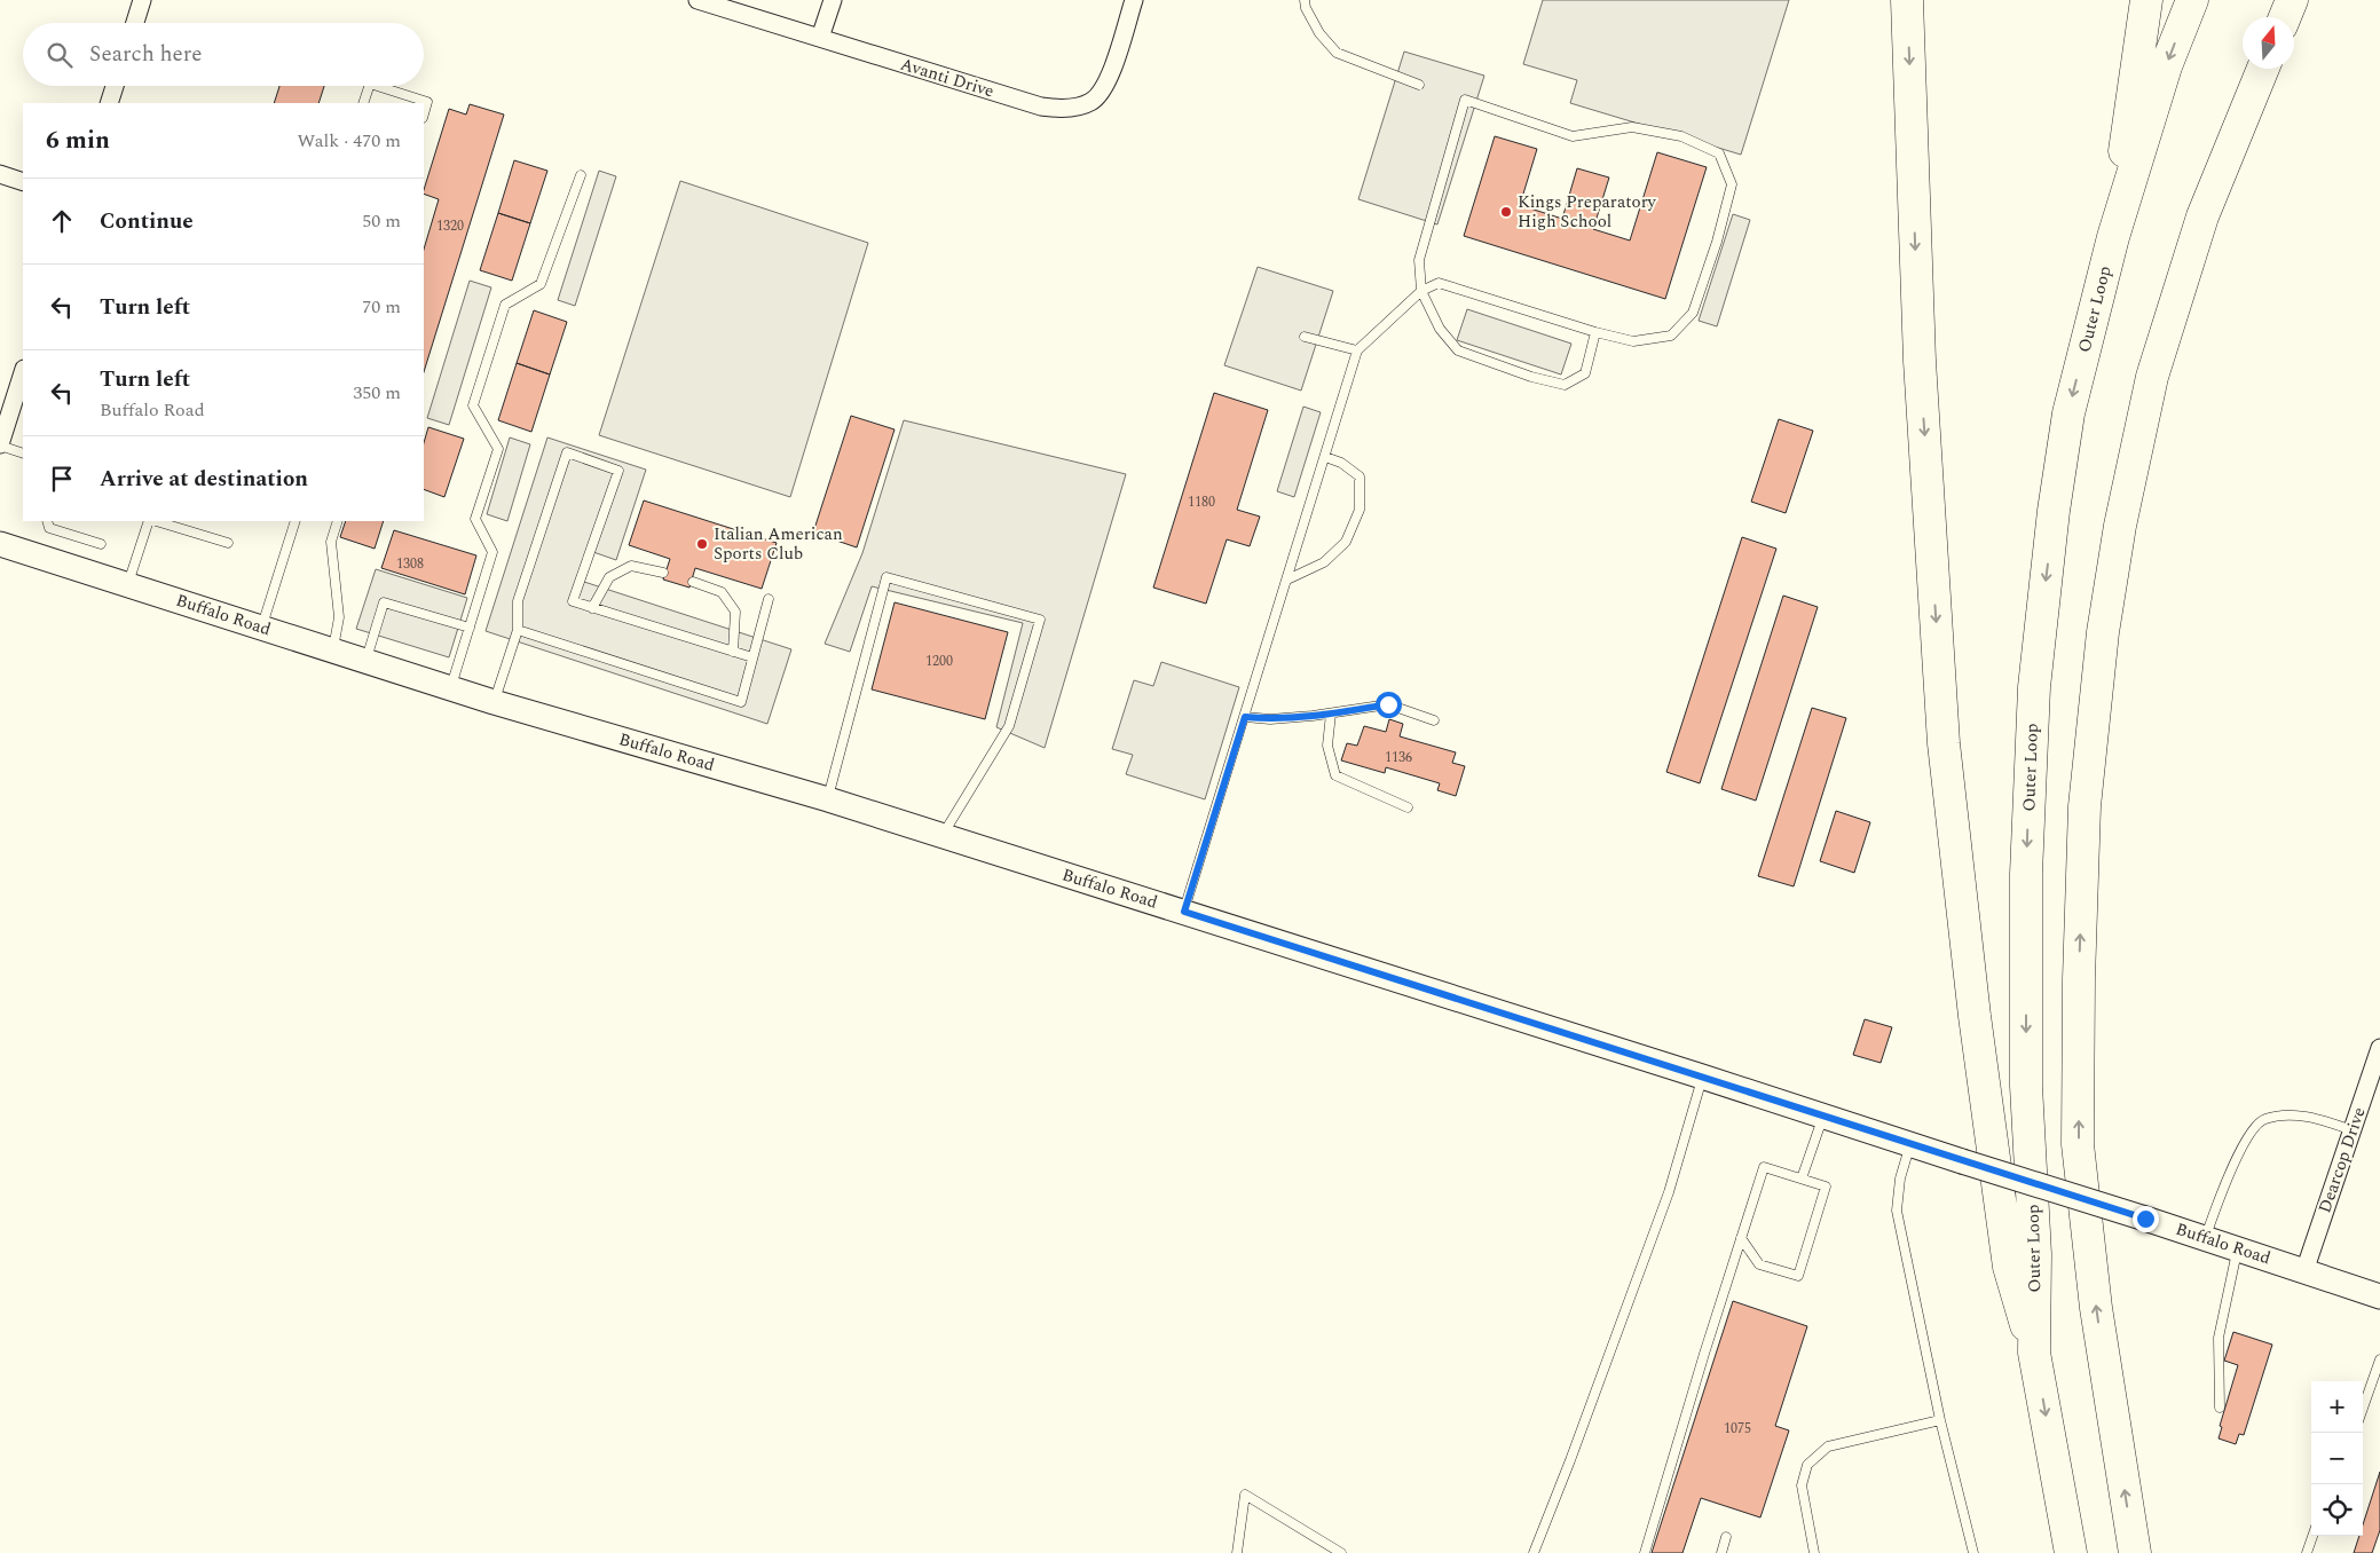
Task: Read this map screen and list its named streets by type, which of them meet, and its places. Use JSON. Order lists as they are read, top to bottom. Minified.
{"streets":{"highway":["Outer Loop"],"main road":["Buffalo Road"],"street":["Avanti Drive","Dearcop Drive"]},"crossings":[["Buffalo Road","Dearcop Drive"]],"places":["Kings Preparatory High School","Italian American Sports Club"],"house_numbers":["1320","1180","1308","1200","1136","1075"],"north":"top","page":{"search":"Search here","heading":["6 min","Walk · 470 m"],"list":[["Continue","50 m"],["Turn left","70 m"],["Turn left","Buffalo Road","350 m"],"Arrive at destination"],"map_buttons":["+","−"]}}
